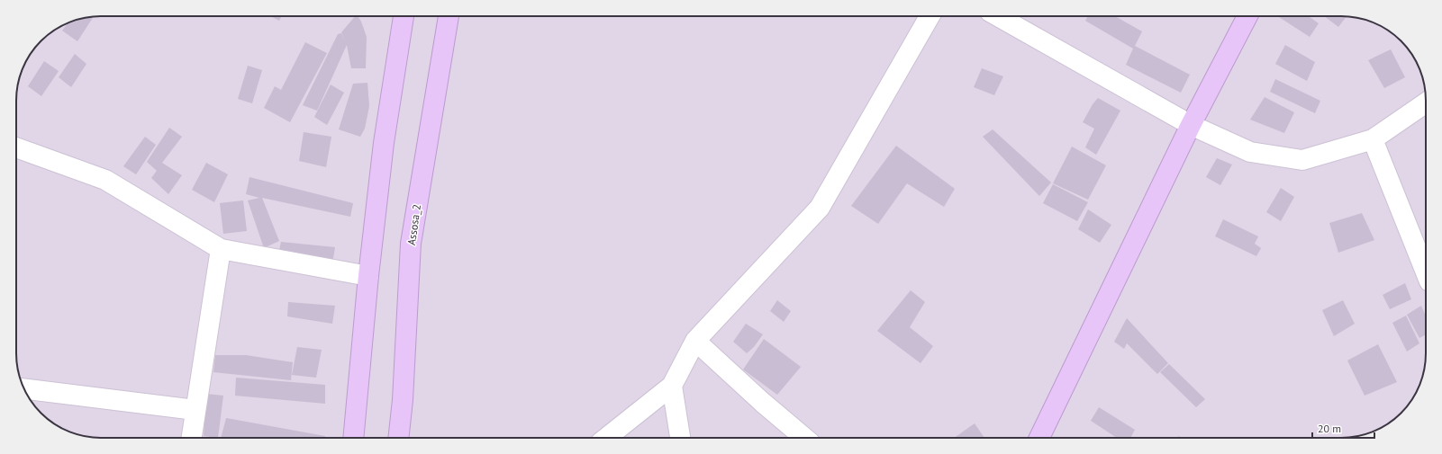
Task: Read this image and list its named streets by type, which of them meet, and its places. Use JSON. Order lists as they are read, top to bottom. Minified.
{"streets":{"street":["Assosa_2"]},"scale_bar":"20 m"}
